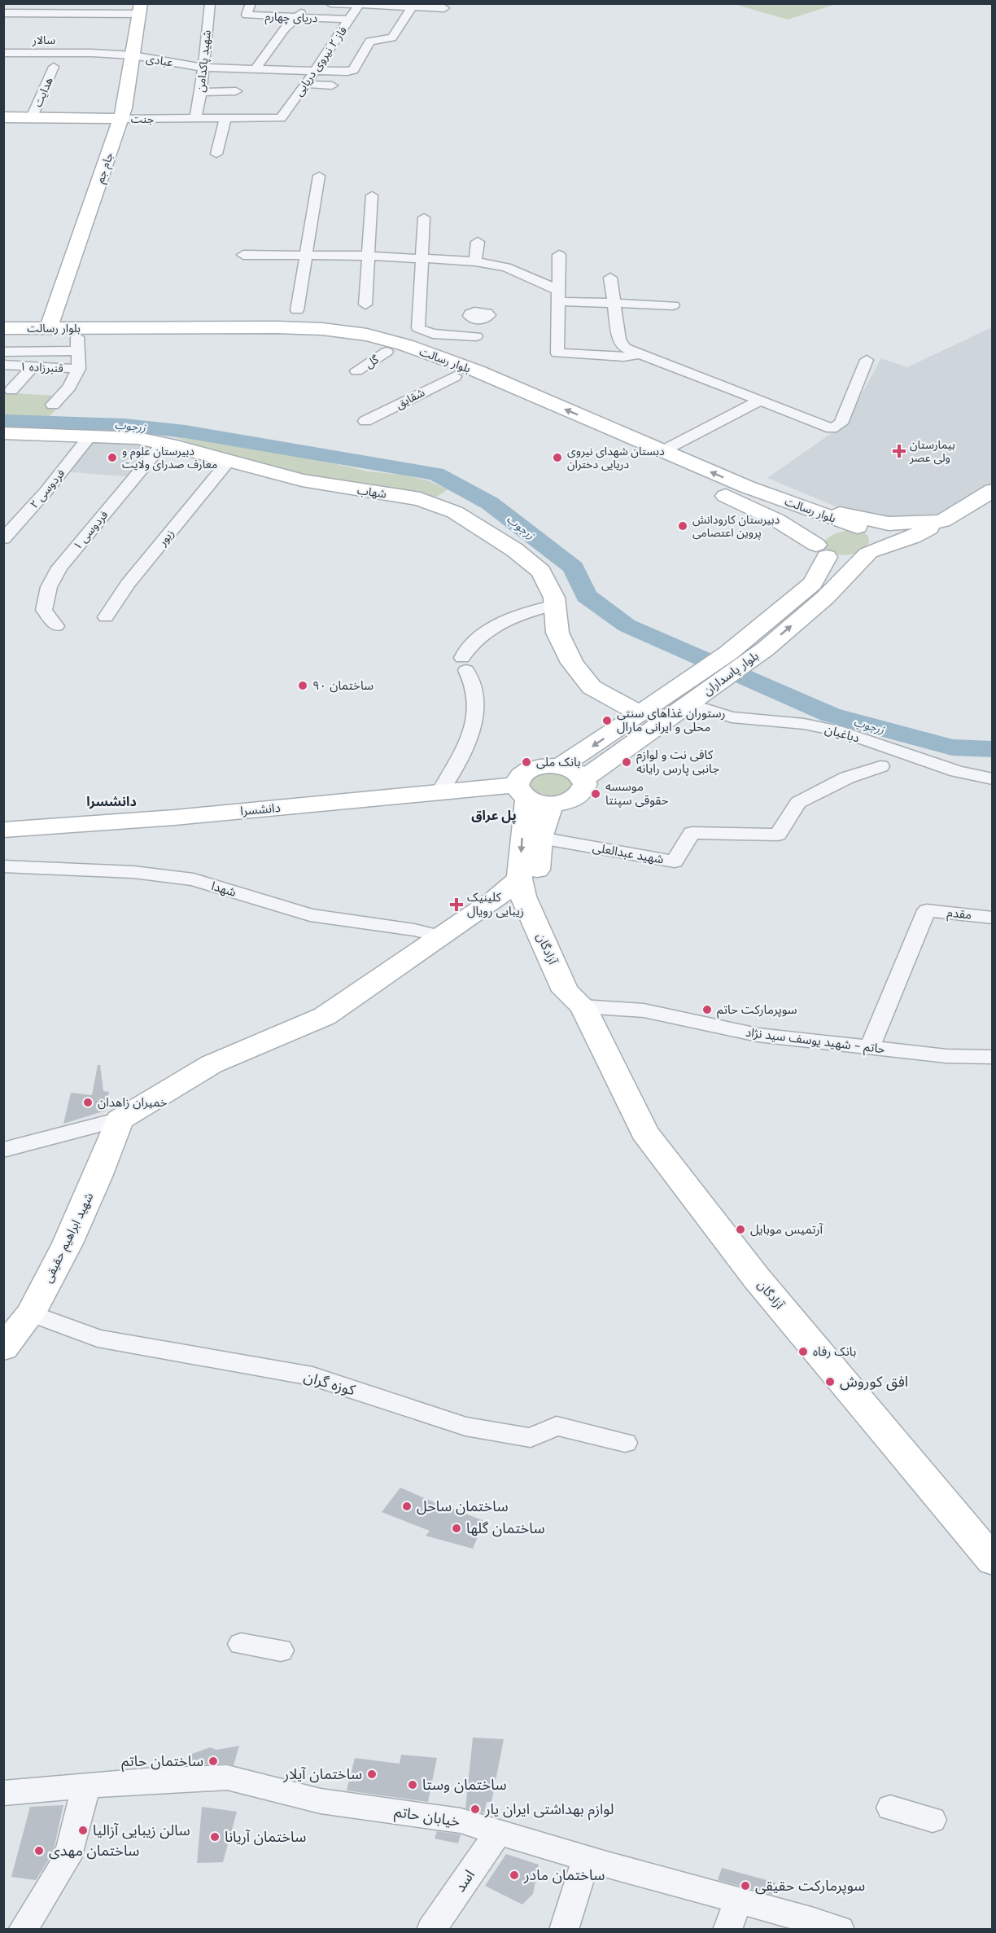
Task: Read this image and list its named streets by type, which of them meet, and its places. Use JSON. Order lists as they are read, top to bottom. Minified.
{"streets":{"main road":["جنت","جام جم","بلوار رسالت","شهاب","بلوار پاسداران","دانشسرا","آزادگان","شهید ابراهیم حقیقی"],"street":["دریای چهارم","عبادی","شهید پاکدامن","فاز ۲ نیروی دریایی","هدایت","گل","قنبرزاده ۱","شقایق","فردوسی ۲","فردوسی ۱","زیور","دباغیان","شهید عبدالعلی","شهدا","مقدم","حاتم - شهید یوسف سید نژاد","کوزه گران","خیابان حاتم","اسد"]},"crossings":[["دریای چهارم","فاز ۲ نیروی دریایی"],["عبادی","شهید پاکدامن"],["عبادی","فاز ۲ نیروی دریایی"],["عبادی","جام جم"],["شهید پاکدامن","جنت"],["فاز ۲ نیروی دریایی","جنت"],["هدایت","جنت"],["جنت","جام جم"],["جام جم","بلوار رسالت"],["بلوار رسالت","گل"],["بلوار رسالت","شقایق"],["بلوار رسالت","بلوار پاسداران"],["فردوسی ۲","شهاب"],["شهاب","فردوسی ۱"],["شهاب","زیور"],["شهاب","بلوار پاسداران"],["بلوار پاسداران","دباغیان"],["دانشسرا","آزادگان"],["شهید عبدالعلی","آزادگان"],["مقدم","حاتم - شهید یوسف سید نژاد"],["آزادگان","حاتم - شهید یوسف سید نژاد"],["شهید ابراهیم حقیقی","کوزه گران"],["خیابان حاتم","اسد"]],"districts":["دانشسرا","پل عراق"],"water":["زرجوب"],"places":{"health":["بیمارستان ولی عصر","کلینیک زیبایی رویال"],"other":["دبیرستان علوم و معارف صدرای ولایت","دبستان شهدای نیروی دریایی دختران","دبیرستان کارودانش پروین اعتصامی","ساختمان ۹۰","رستوران غذاهای سنتی محلی و ایرانی مارال","بانک ملی","کافی نت و لوازم جانبی پارس رایانه","موسسه حقوقی سپنتا","سوپرمارکت حاتم","خمیران زاهدان","آرتمیس موبایل","بانک رفاه","افق کوروش","ساختمان ساحل","ساختمان گلها","ساختمان حاتم","ساختمان آیلار","ساختمان وستا","لوازم بهداشتی ایران یار","سالن زیبایی آزالیا","ساختمان آریانا","ساختمان مهدی","ساختمان مادر","سوپرمارکت حقیقی"]}}
